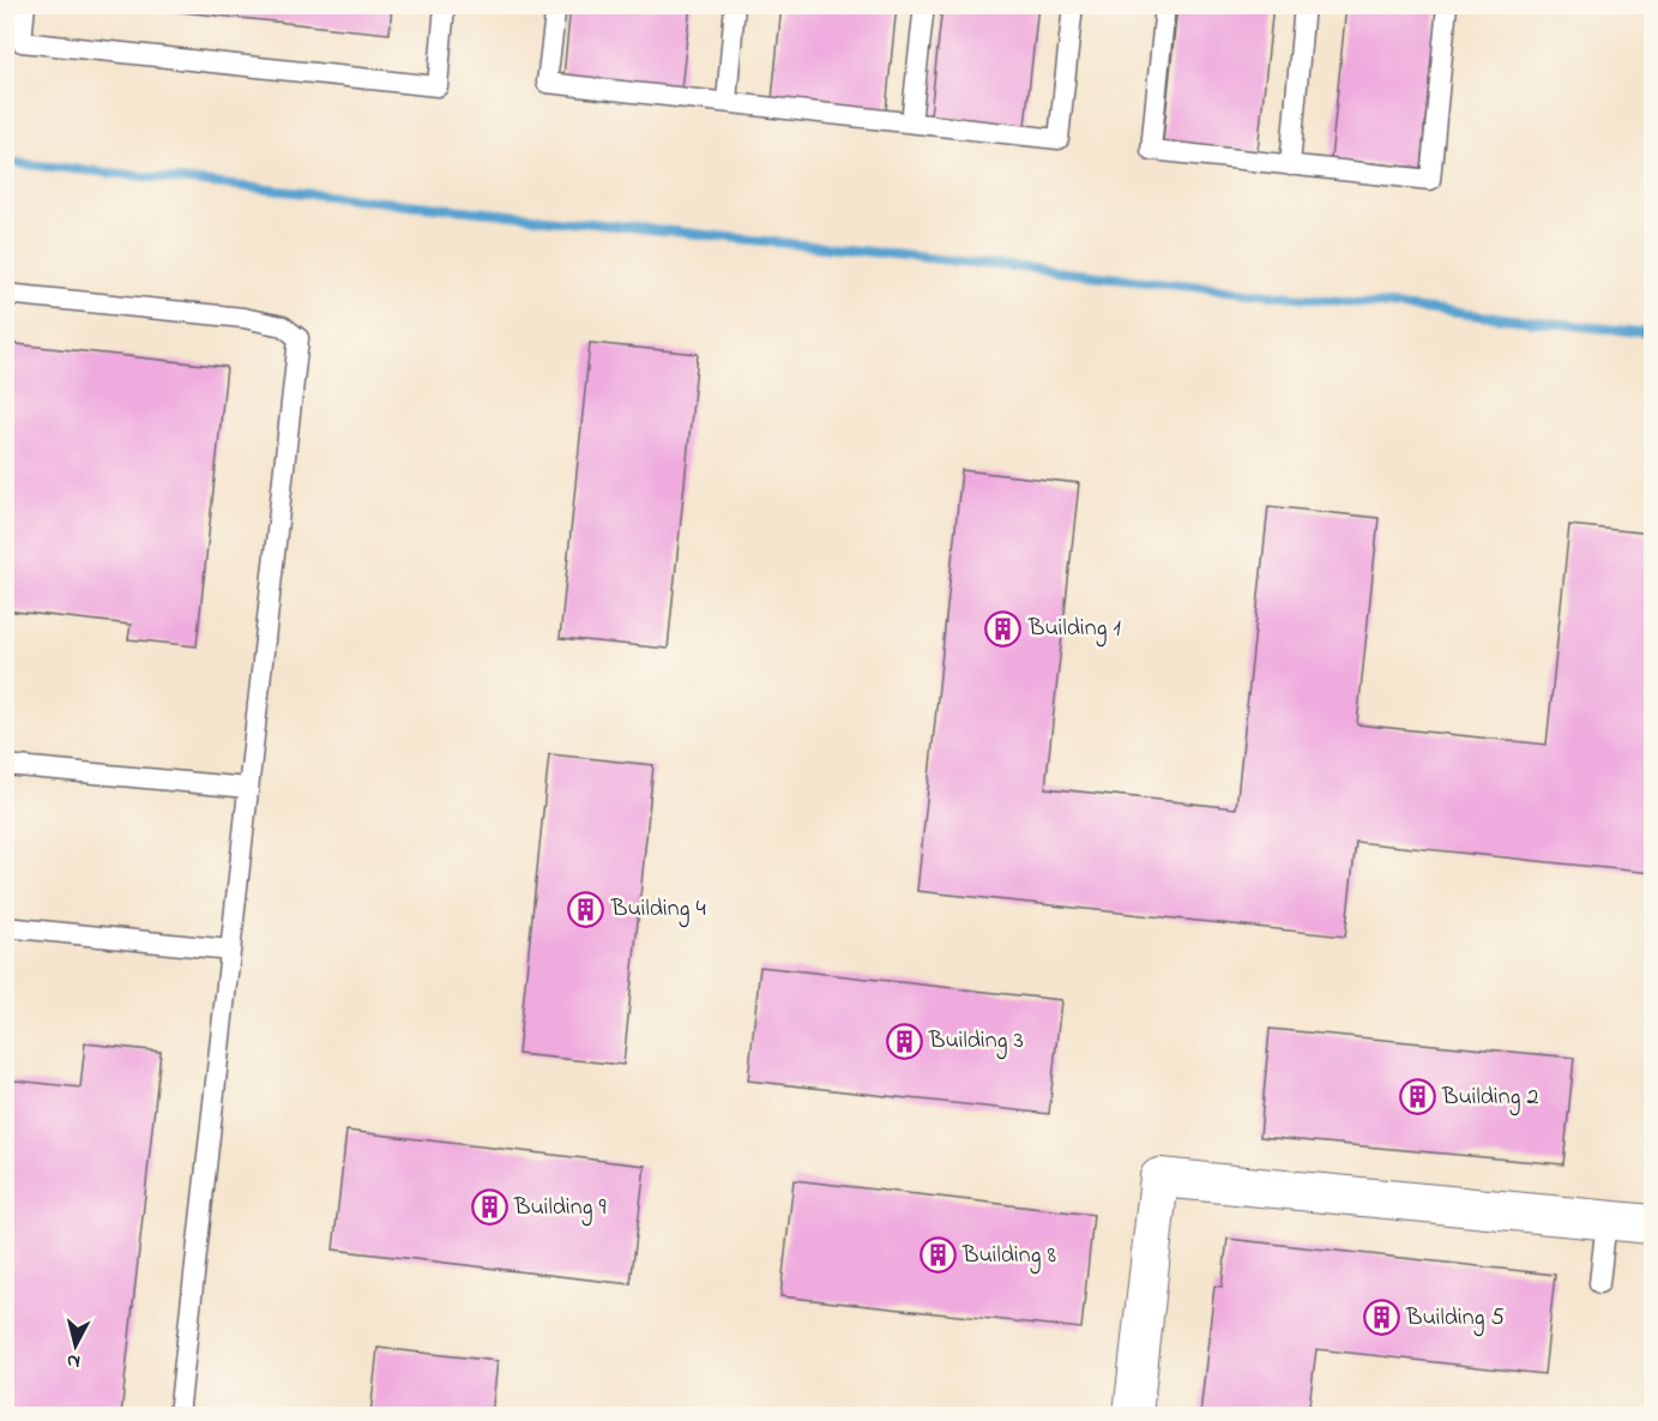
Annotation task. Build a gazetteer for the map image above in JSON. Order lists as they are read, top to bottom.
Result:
{
  "places": {
    "building": [
      "Building 1",
      "Building 4",
      "Building 3",
      "Building 2",
      "Building 9",
      "Building 8",
      "Building 5"
    ]
  },
  "north": "bottom"
}
